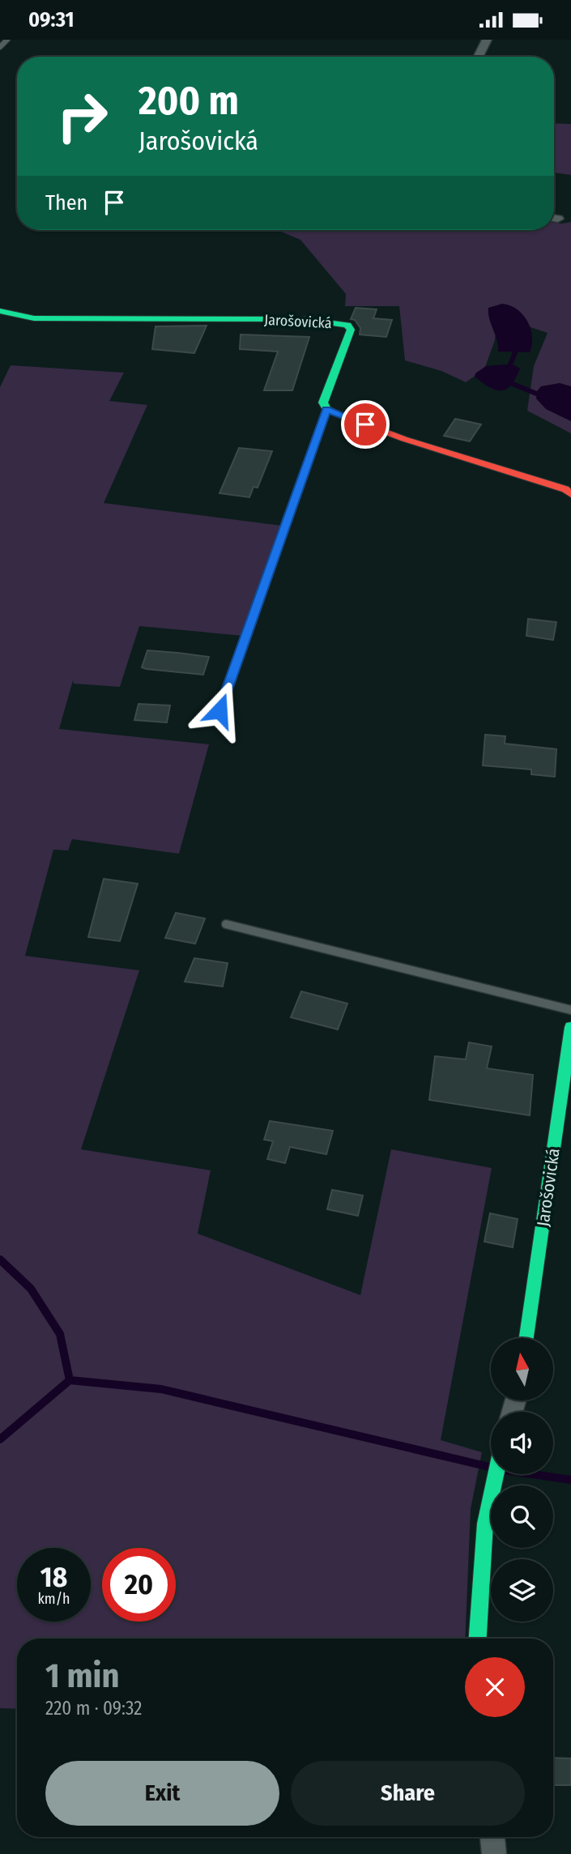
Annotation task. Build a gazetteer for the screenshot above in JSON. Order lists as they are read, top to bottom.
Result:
{
  "streets": {
    "street": ["Jarošovická"]
  },
  "north": "top",
  "page": {
    "status": "09:31",
    "turn": ["200 m", "Jarošovická"],
    "then": "Then",
    "speed": "18 km/h",
    "limit": "20",
    "heading": ["1 min", "220 m · 09:32"],
    "buttons": ["Exit", "Share"]
  }
}
